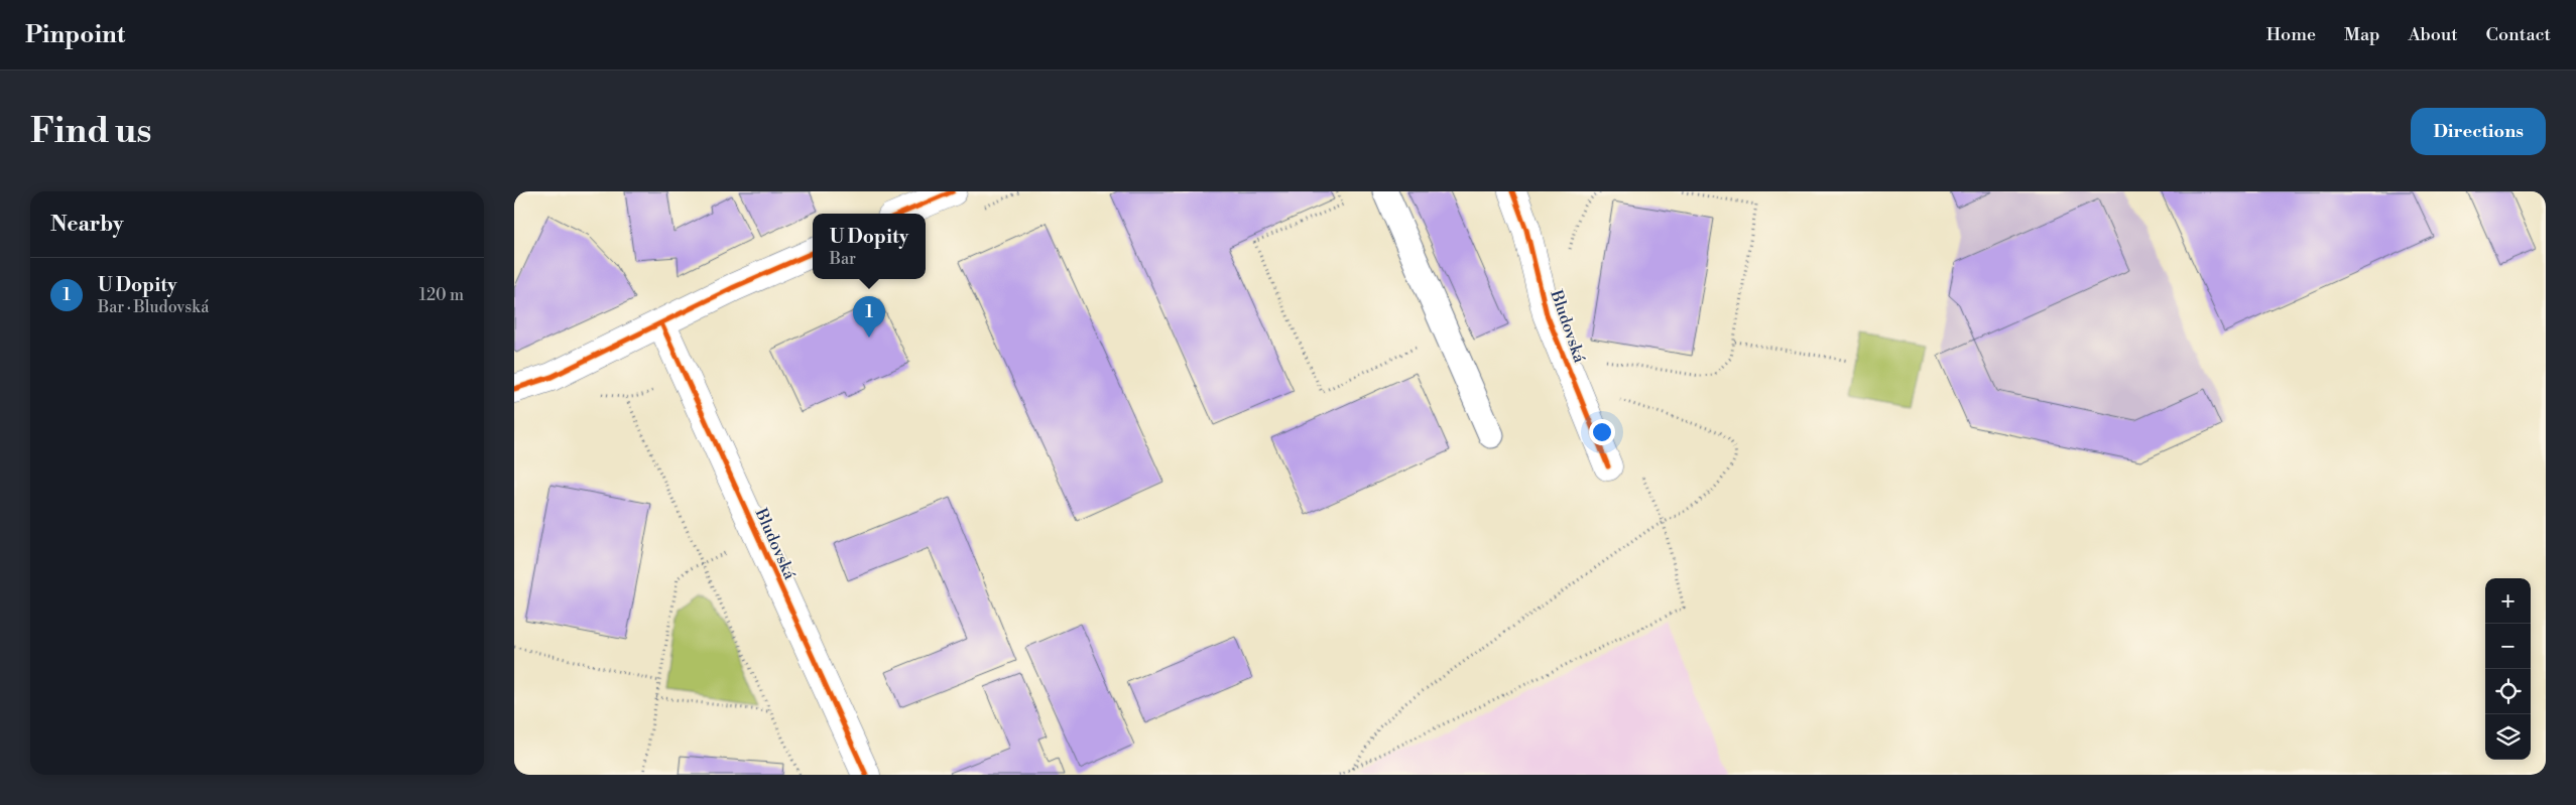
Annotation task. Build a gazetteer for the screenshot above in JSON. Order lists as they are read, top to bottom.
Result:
{
  "streets": {
    "street": ["Bludovská"]
  },
  "page": {
    "header": "Pinpoint",
    "nav": [
      "Home",
      "Map",
      "About",
      "Contact"
    ],
    "buttons": "Directions",
    "title": "Find us",
    "heading": "Nearby",
    "popup": ["U Dopity", "Bar"],
    "list": [
      {
        "mark": "1",
        "name": "U Dopity",
        "note": "Bar · Bludovská",
        "value": "120 m"
      }
    ],
    "pins": "1",
    "map_buttons": ["+", "−"]
  }
}
